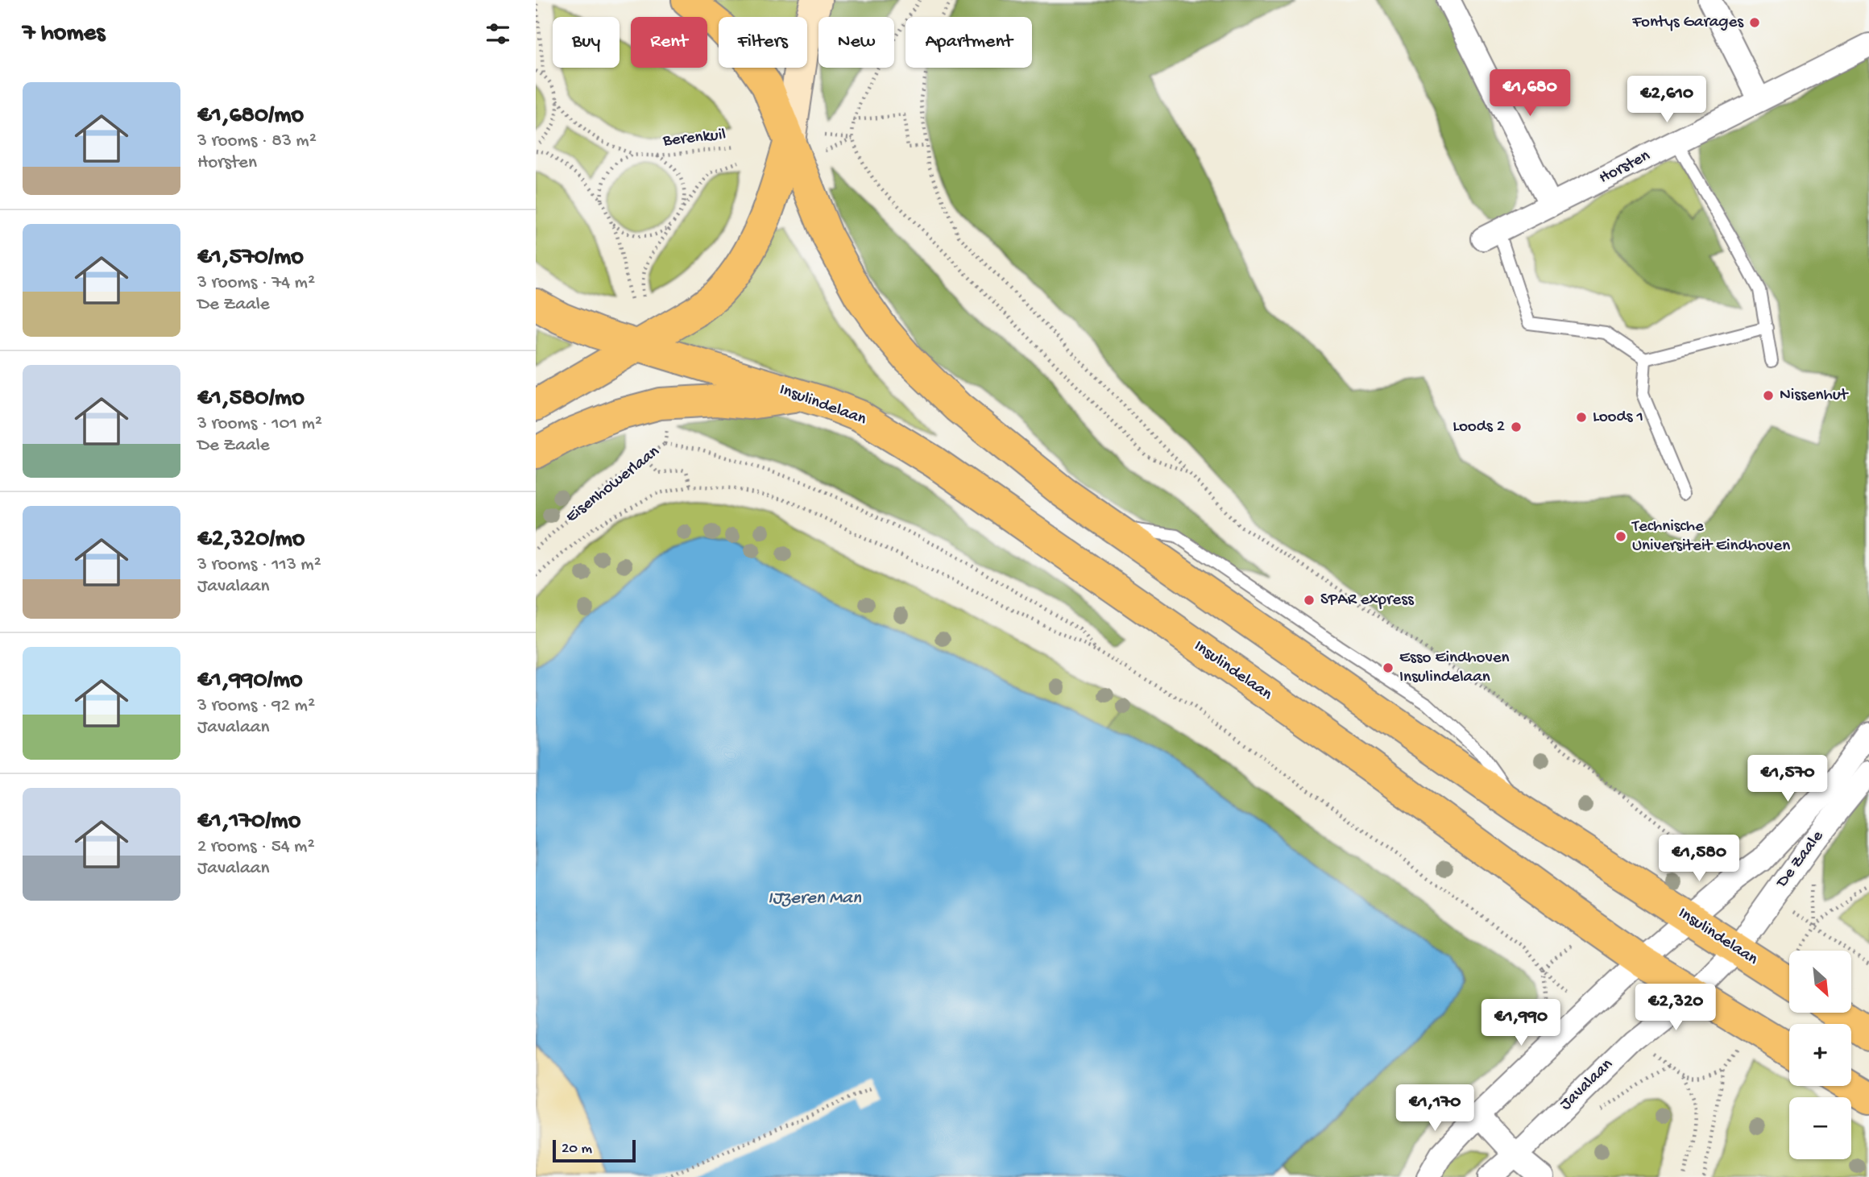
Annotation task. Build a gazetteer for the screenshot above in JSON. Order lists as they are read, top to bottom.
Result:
{
  "streets": {
    "main road": ["Insulindelaan"],
    "street": ["Horsten", "De Zaale", "Javalaan"],
    "path": ["Berenkuil", "Eisenhowerlaan"]
  },
  "crossings": [
    ["Insulindelaan", "De Zaale"],
    ["Insulindelaan", "Javalaan"],
    ["De Zaale", "Javalaan"]
  ],
  "water": ["IJzeren Man"],
  "places": [
    "Fontys Garages",
    "Nissenhut",
    "Loods 1",
    "Loods 2",
    "Technische Universiteit Eindhoven",
    "SPAR express",
    "Esso Eindhoven Insulindelaan"
  ],
  "scale_bar": "20 m",
  "north": "bottom right",
  "page": {
    "heading": "7 homes",
    "chip": [
      "Buy",
      "Rent",
      "Filters",
      "New",
      "Apartment"
    ],
    "list": [
      {
        "name": "€1,680/mo",
        "note": "3 rooms · 83 m² · Horsten"
      },
      {
        "name": "€1,570/mo",
        "note": "3 rooms · 74 m² · De Zaale"
      },
      {
        "name": "€1,580/mo",
        "note": "3 rooms · 101 m² · De Zaale"
      },
      {
        "name": "€2,320/mo",
        "note": "3 rooms · 113 m² · Javalaan"
      },
      {
        "name": "€1,990/mo",
        "note": "3 rooms · 92 m² · Javalaan"
      },
      {
        "name": "€1,170/mo",
        "note": "2 rooms · 54 m² · Javalaan"
      }
    ],
    "price": [
      "€1,680",
      "€2,610",
      "€1,570",
      "€1,580",
      "€2,320",
      "€1,990",
      "€1,170"
    ],
    "map_buttons": ["+", "−"],
    "scale": "20 m"
  }
}
